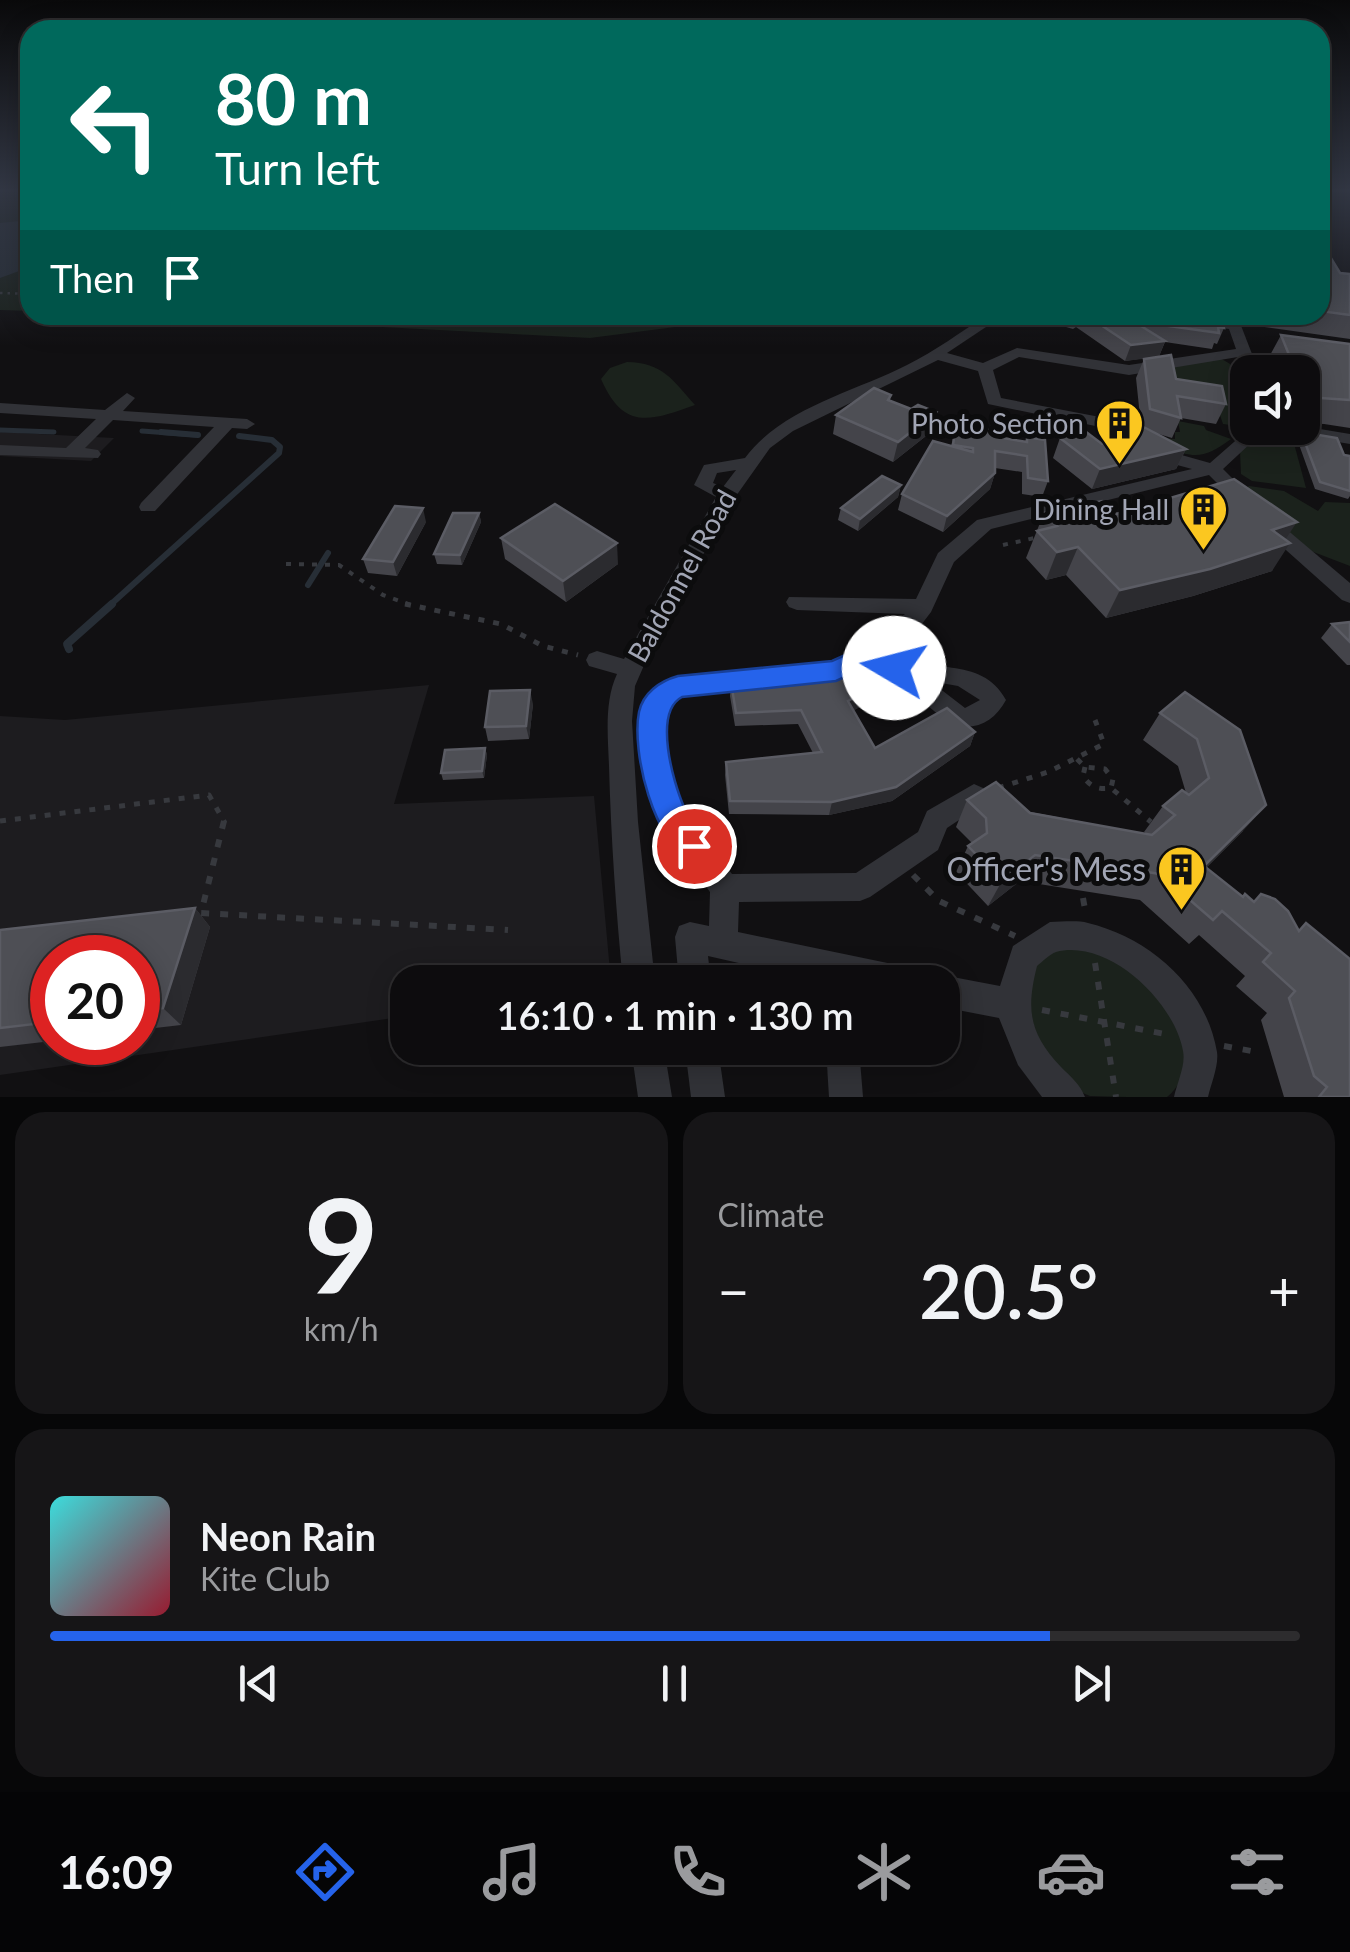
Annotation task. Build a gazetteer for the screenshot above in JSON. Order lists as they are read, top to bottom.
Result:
{
  "streets": {
    "street": ["Baldonnel Road"]
  },
  "places": {
    "building": ["Photo Section", "Dining Hall", "Officer's Mess"]
  },
  "page": {
    "turn": ["80 m", "Turn left"],
    "then": "Then",
    "limit": "20",
    "trip": "16:10 · 1 min · 130 m",
    "tile": [
      ["9", "km/h"],
      "Climate"
    ],
    "heat": ["−", "20.5°", "+"],
    "song": ["Neon Rain", "Kite Club"],
    "tabs": "16:09"
  }
}
